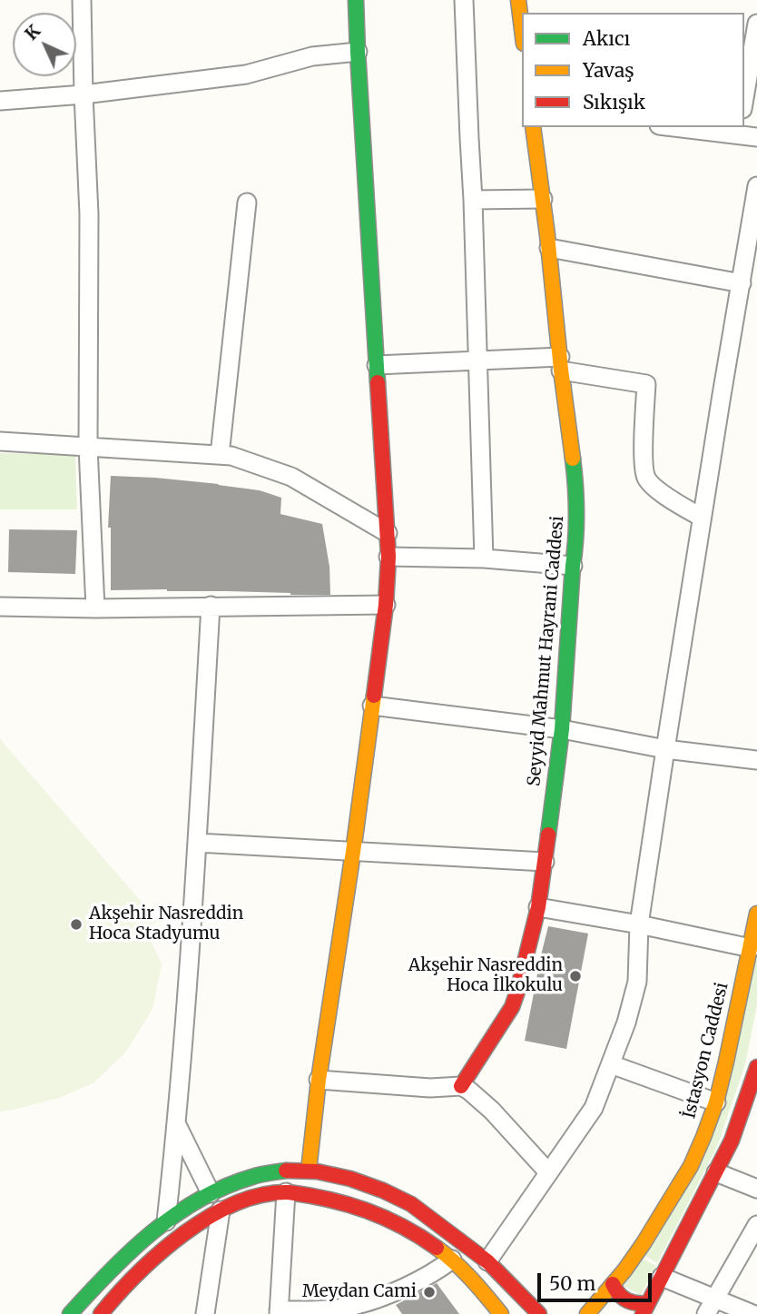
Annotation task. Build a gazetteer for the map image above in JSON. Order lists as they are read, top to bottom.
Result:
{
  "streets": {
    "street": ["Seyyid Mahmut Hayrani Caddesi", "İstasyon Caddesi"]
  },
  "places": ["Akşehir Nasreddin Hoca Stadyumu", "Akşehir Nasreddin Hoca İlkokulu", "Meydan Cami"],
  "legend": ["Akıcı", "Yavaş", "Sıkışık"],
  "scale_bar": "50 m",
  "north": "top left"
}
